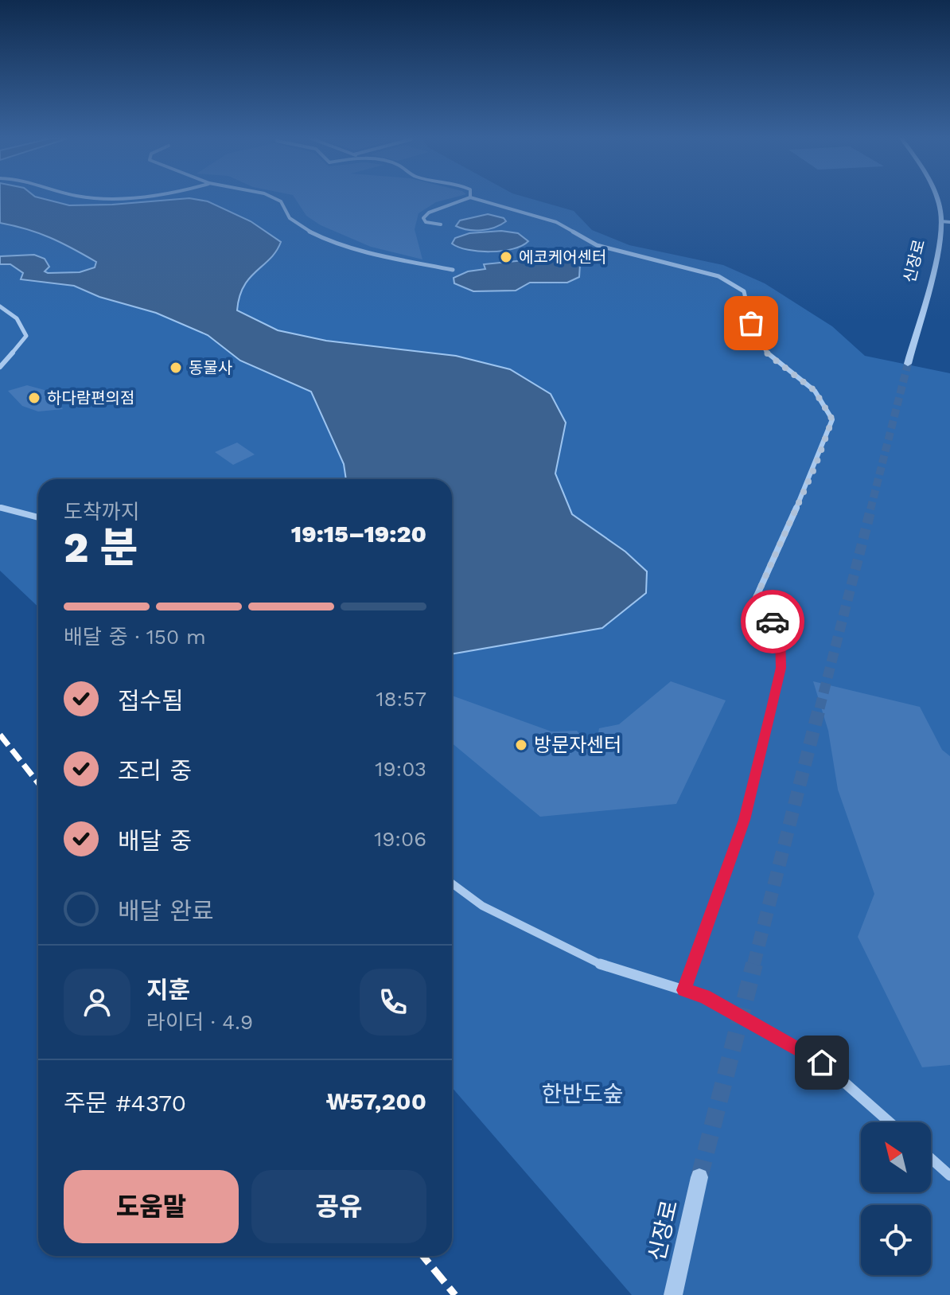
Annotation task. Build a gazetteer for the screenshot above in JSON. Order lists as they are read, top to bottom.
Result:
{
  "streets": {
    "street": ["신장로"]
  },
  "parks": ["한반도숲"],
  "places": [
    "에코케어센터",
    "동물사",
    "하다람편의점",
    "방문자센터"
  ],
  "north": "top left",
  "page": {
    "heading": ["2 분", "도착까지", "19:15–19:20"],
    "panel": [
      "지훈",
      "라이더 · 4.9",
      "주문 #4370",
      "₩57,200"
    ],
    "bar": "배달 중 · 150 m",
    "list": [
      ["접수됨", "18:57"],
      ["조리 중", "19:03"],
      ["배달 중", "19:06"],
      "배달 완료"
    ],
    "buttons": ["도움말", "공유"]
  }
}
